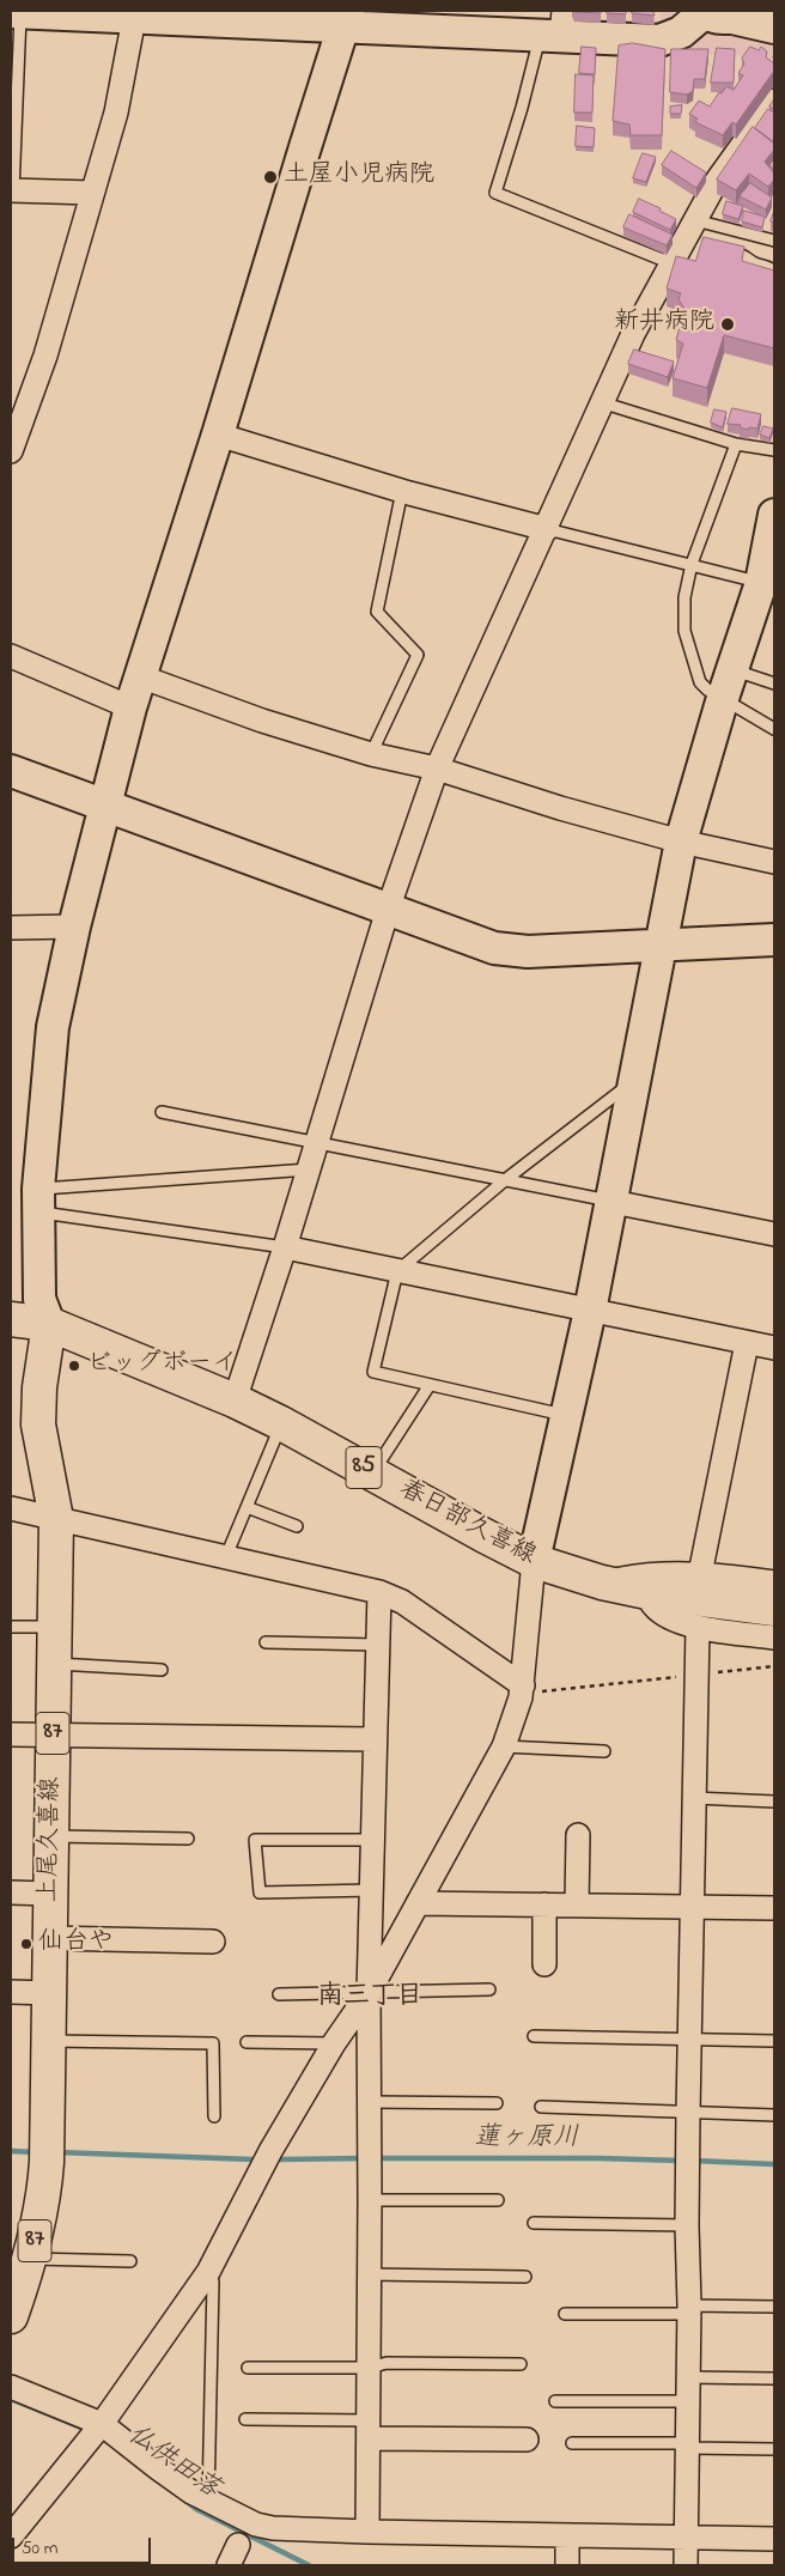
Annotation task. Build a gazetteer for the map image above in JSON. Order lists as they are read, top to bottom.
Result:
{
  "streets": {
    "main road": [
      "85",
      "春日部久喜線",
      "87",
      "上尾久喜線"
    ]
  },
  "crossings": [
    ["春日部久喜線", "上尾久喜線"]
  ],
  "districts": ["南三丁目"],
  "water": ["蓮ヶ原川", "仏供田落"],
  "places": [
    "土屋小児病院",
    "新井病院",
    "ビッグボーイ",
    "仙台や"
  ],
  "scale_bar": "50 m"
}
